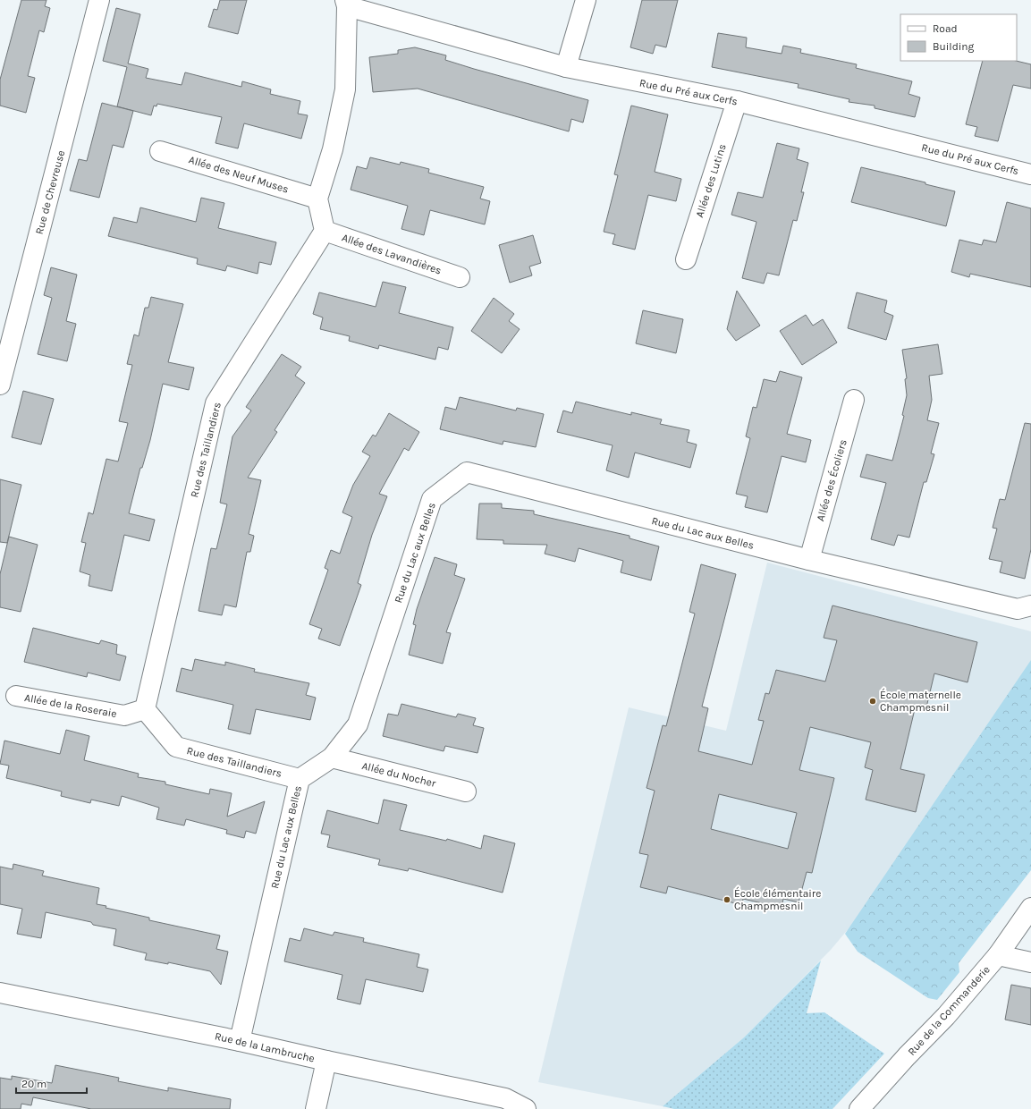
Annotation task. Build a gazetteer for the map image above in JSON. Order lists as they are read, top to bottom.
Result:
{
  "streets": {
    "street": [
      "Rue du Pré aux Cerfs",
      "Allée des Neuf Muses",
      "Allée des Lutins",
      "Rue de Chevreuse",
      "Allée des Lavandières",
      "Rue des Taillandiers",
      "Allée des Écoliers",
      "Rue du Lac aux Belles",
      "Allée de la Roseraie",
      "Allée du Nocher",
      "Rue de la Commanderie",
      "Rue de la Lambruche"
    ]
  },
  "crossings": [
    ["Rue du Pré aux Cerfs", "Allée des Lutins"],
    ["Allée des Lavandières", "Rue des Taillandiers"],
    ["Rue des Taillandiers", "Rue du Lac aux Belles"],
    ["Rue des Taillandiers", "Allée de la Roseraie"],
    ["Allée des Écoliers", "Rue du Lac aux Belles"],
    ["Rue du Lac aux Belles", "Allée du Nocher"],
    ["Rue du Lac aux Belles", "Rue de la Lambruche"]
  ],
  "places": ["École maternelle Champmesnil", "École élémentaire Champmesnil"],
  "legend": ["Road", "Building"],
  "scale_bar": "20 m"
}
